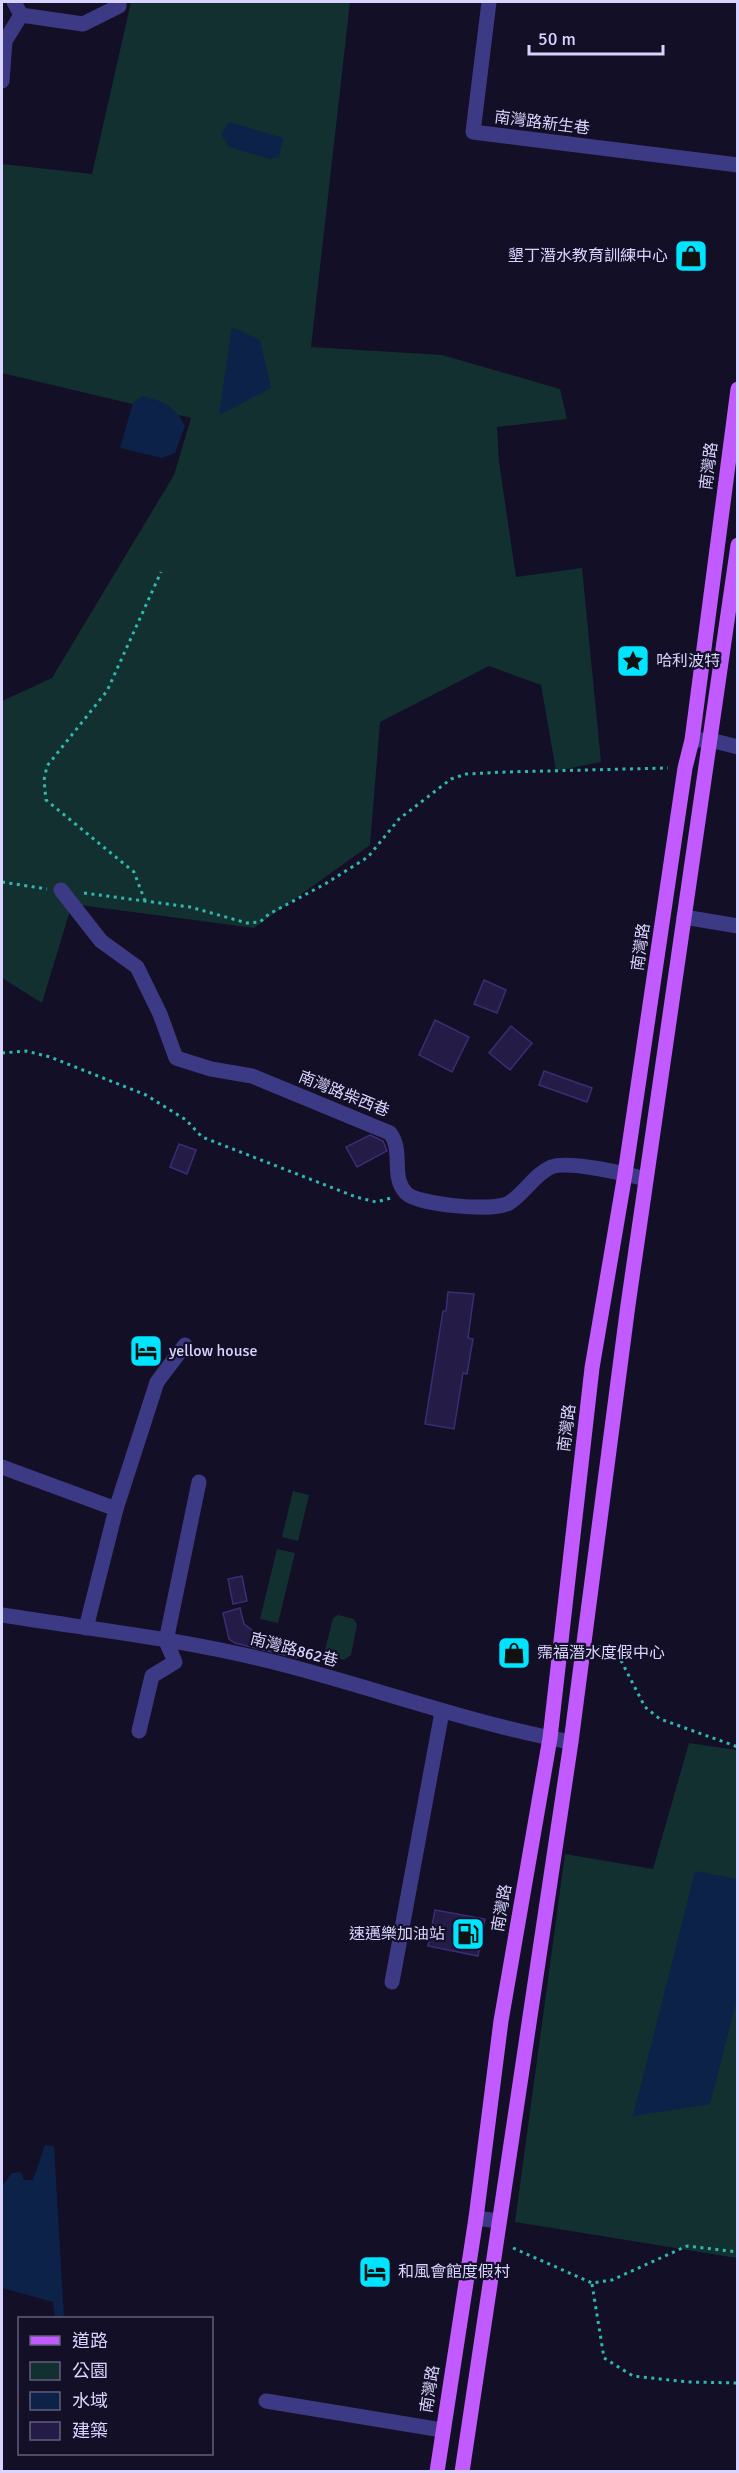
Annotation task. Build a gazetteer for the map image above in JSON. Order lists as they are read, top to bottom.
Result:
{
  "streets": {
    "main road": ["南灣路"],
    "street": ["南灣路新生巷", "南灣路柴西巷", "南灣路862巷"]
  },
  "crossings": [
    ["南灣路", "南灣路862巷"]
  ],
  "places": {
    "shop": ["墾丁潛水教育訓練中心", "霈福潛水度假中心"],
    "place": ["哈利波特"],
    "hotel": ["yellow house", "和風會館度假村"],
    "fuel station": ["速邁樂加油站"]
  },
  "legend": [
    "道路",
    "公園",
    "水域",
    "建築"
  ],
  "scale_bar": "50 m"
}
